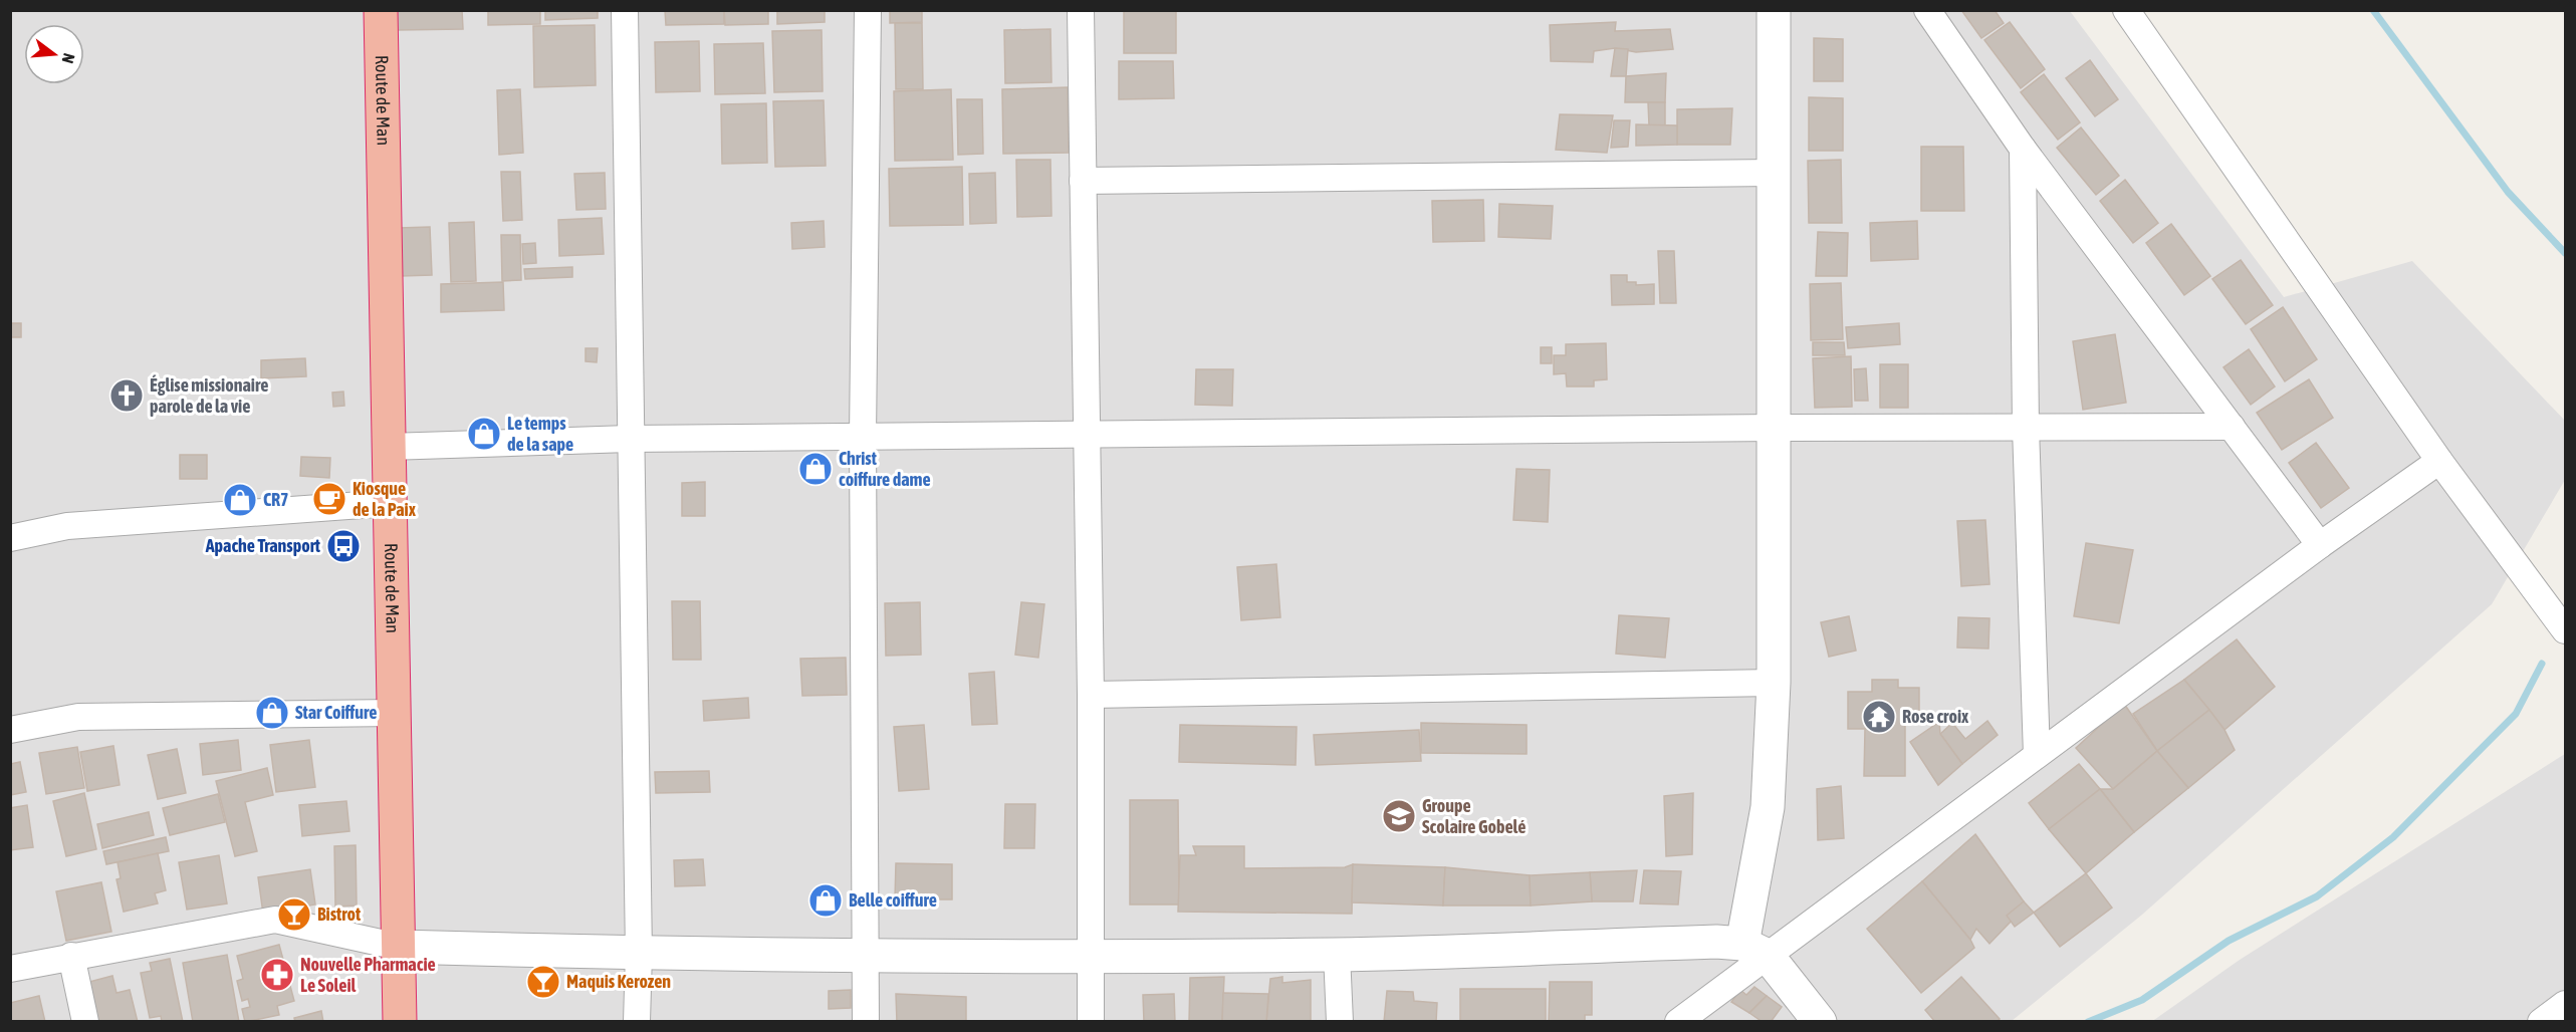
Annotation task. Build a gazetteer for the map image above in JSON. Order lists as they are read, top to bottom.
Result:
{
  "streets": {
    "highway": ["Route de Man"]
  },
  "places": {
    "church": ["Église missionaire parole de la vie"],
    "shop": [
      "Le temps de la sape",
      "Christ coiffure dame",
      "CR7",
      "Star Coiffure",
      "Belle coiffure"
    ],
    "cafe": ["Kiosque de la Paix"],
    "bus stop": ["Apache Transport"],
    "temple": ["Rose croix"],
    "school or university": ["Groupe Scolaire Gobelé"],
    "bar": ["Bistrot", "Maquis Kerozen"],
    "pharmacy": ["Nouvelle Pharmacie Le Soleil"]
  },
  "north": "right"
}
